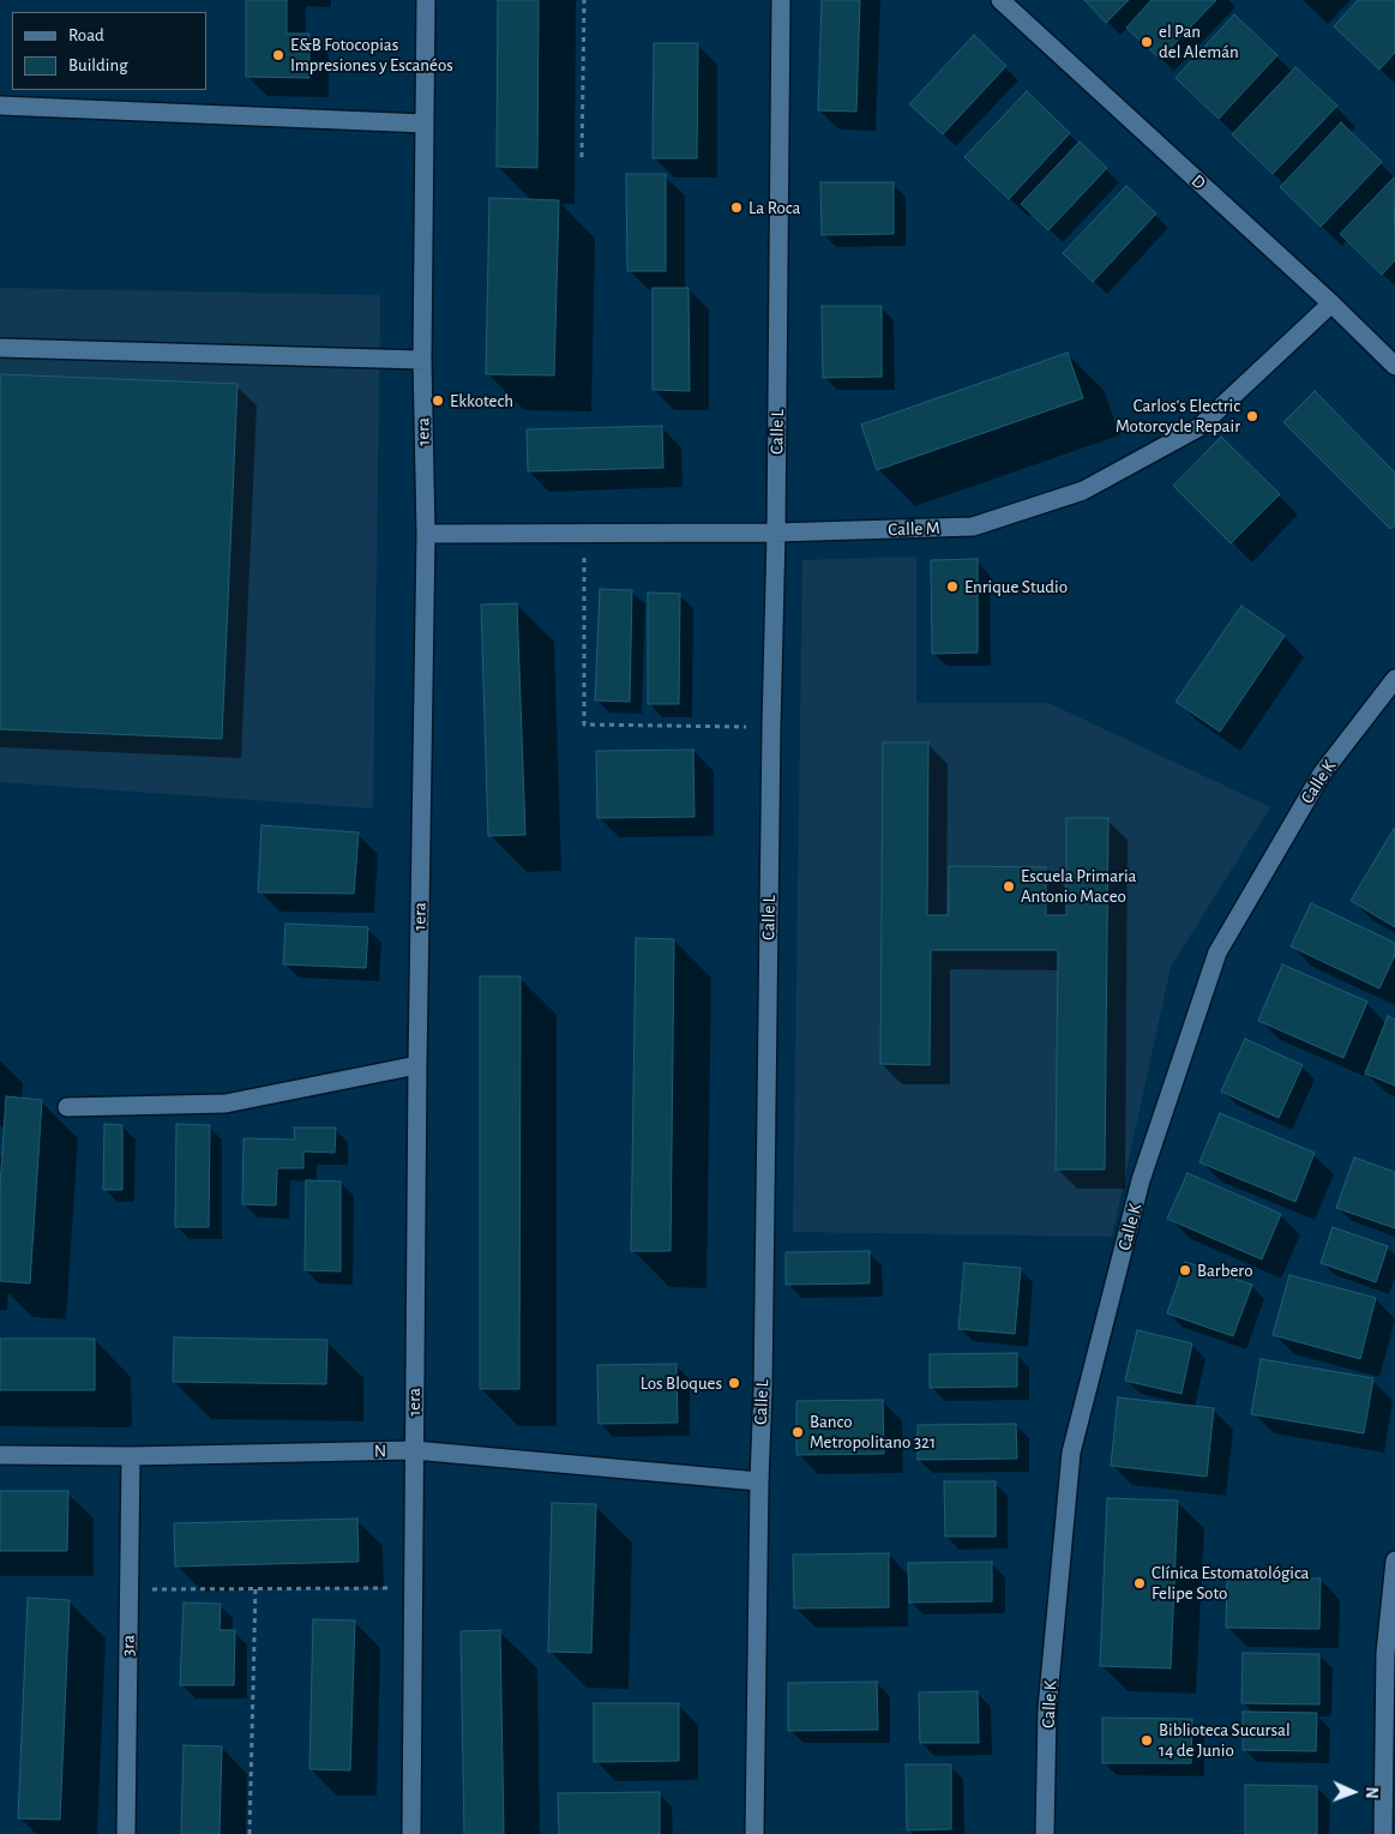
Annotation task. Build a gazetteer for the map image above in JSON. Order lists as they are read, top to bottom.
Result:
{
  "streets": {
    "street": [
      "D",
      "1era",
      "Calle L",
      "Calle M",
      "Calle K",
      "N",
      "3ra"
    ]
  },
  "crossings": [
    ["D", "Calle M"],
    ["1era", "Calle M"],
    ["1era", "N"],
    ["Calle L", "Calle M"],
    ["Calle L", "N"],
    ["N", "3ra"]
  ],
  "places": [
    "el Pan del Alemán",
    "E&B Fotocopias Impresiones y Escanéos",
    "La Roca",
    "Ekkotech",
    "Carlos's Electric Motorcycle Repair",
    "Enrique Studio",
    "Escuela Primaria Antonio Maceo",
    "Barbero",
    "Los Bloques",
    "Banco Metropolitano 321",
    "Clínica Estomatológica Felipe Soto",
    "Biblioteca Sucursal 14 de Junio"
  ],
  "legend": ["Road", "Building"],
  "north": "right"
}
